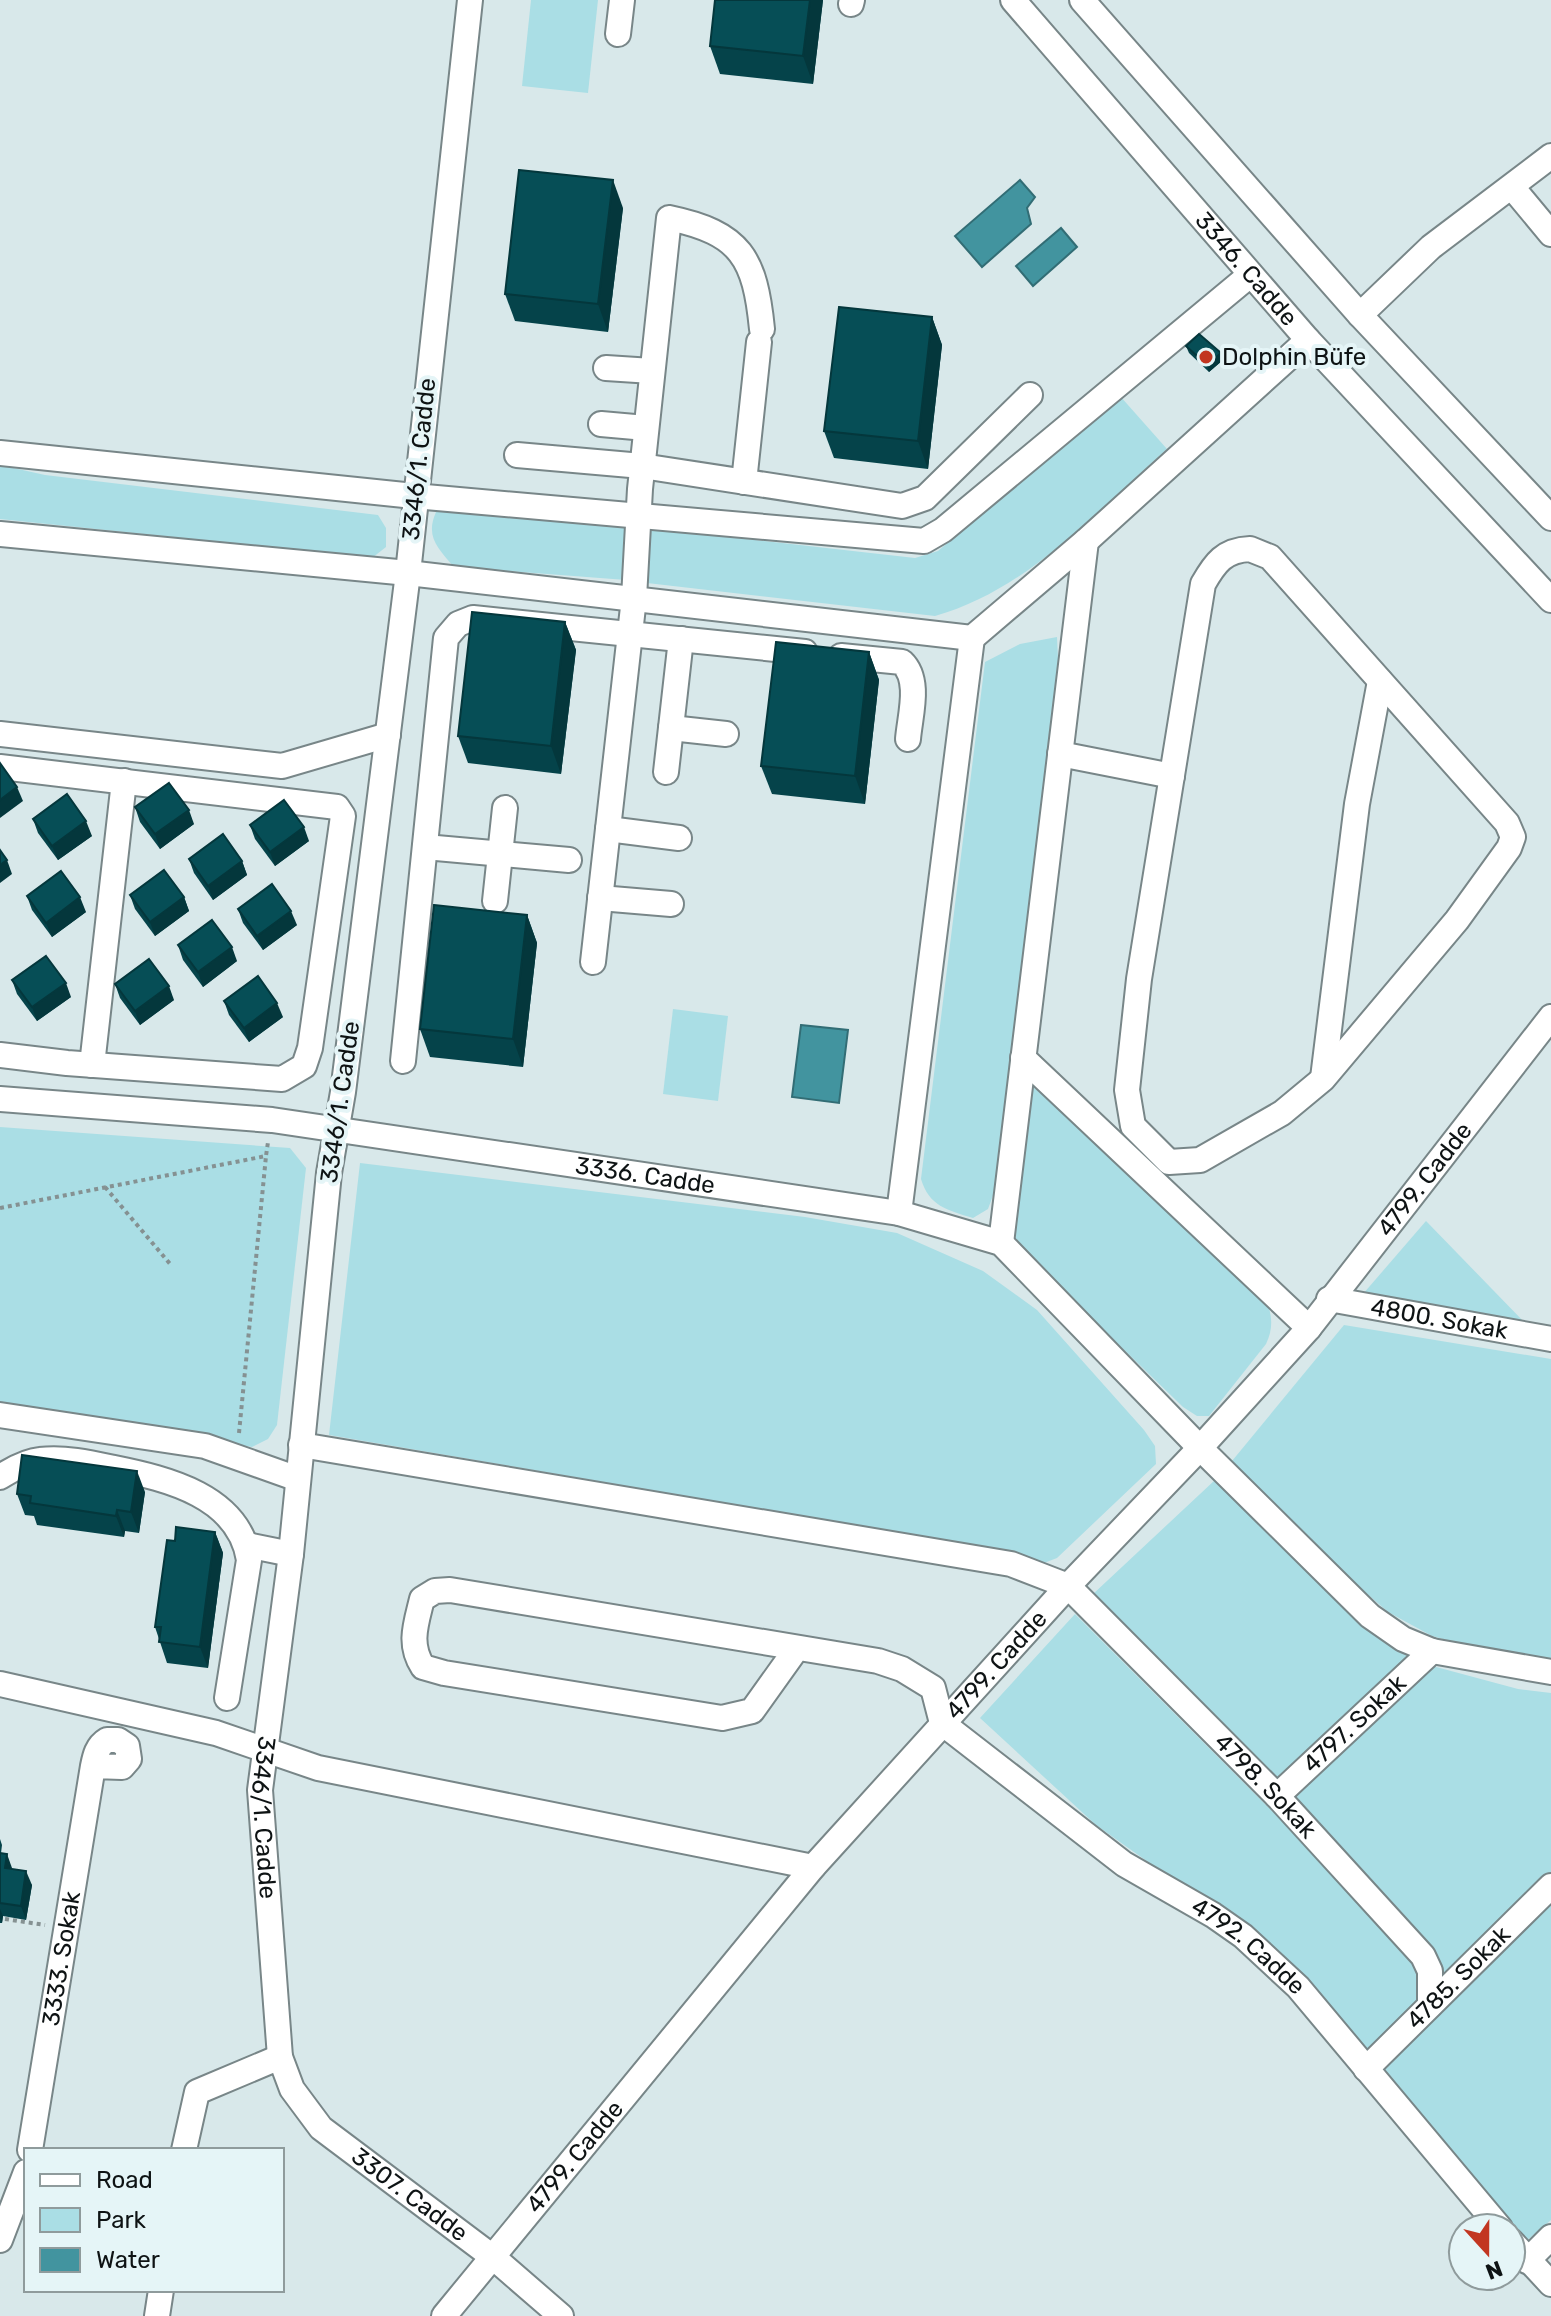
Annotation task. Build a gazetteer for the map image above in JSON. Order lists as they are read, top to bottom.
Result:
{
  "streets": {
    "street": [
      "3346. Cadde",
      "3346/1. Cadde",
      "3336. Cadde",
      "4799. Cadde",
      "4800. Sokak",
      "4797. Sokak",
      "4798. Sokak",
      "4792. Cadde",
      "3333. Sokak",
      "4785. Sokak",
      "3307. Cadde"
    ]
  },
  "crossings": [
    ["3346/1. Cadde", "3336. Cadde"],
    ["3346/1. Cadde", "3307. Cadde"],
    ["3336. Cadde", "4799. Cadde"],
    ["3336. Cadde", "4797. Sokak"],
    ["4799. Cadde", "4800. Sokak"],
    ["4799. Cadde", "4798. Sokak"],
    ["4799. Cadde", "4792. Cadde"],
    ["4799. Cadde", "3307. Cadde"],
    ["4797. Sokak", "4798. Sokak"],
    ["4798. Sokak", "4785. Sokak"],
    ["4792. Cadde", "4785. Sokak"]
  ],
  "places": ["Dolphin Büfe"],
  "legend": ["Road", "Park", "Water"],
  "north": "bottom"
}
